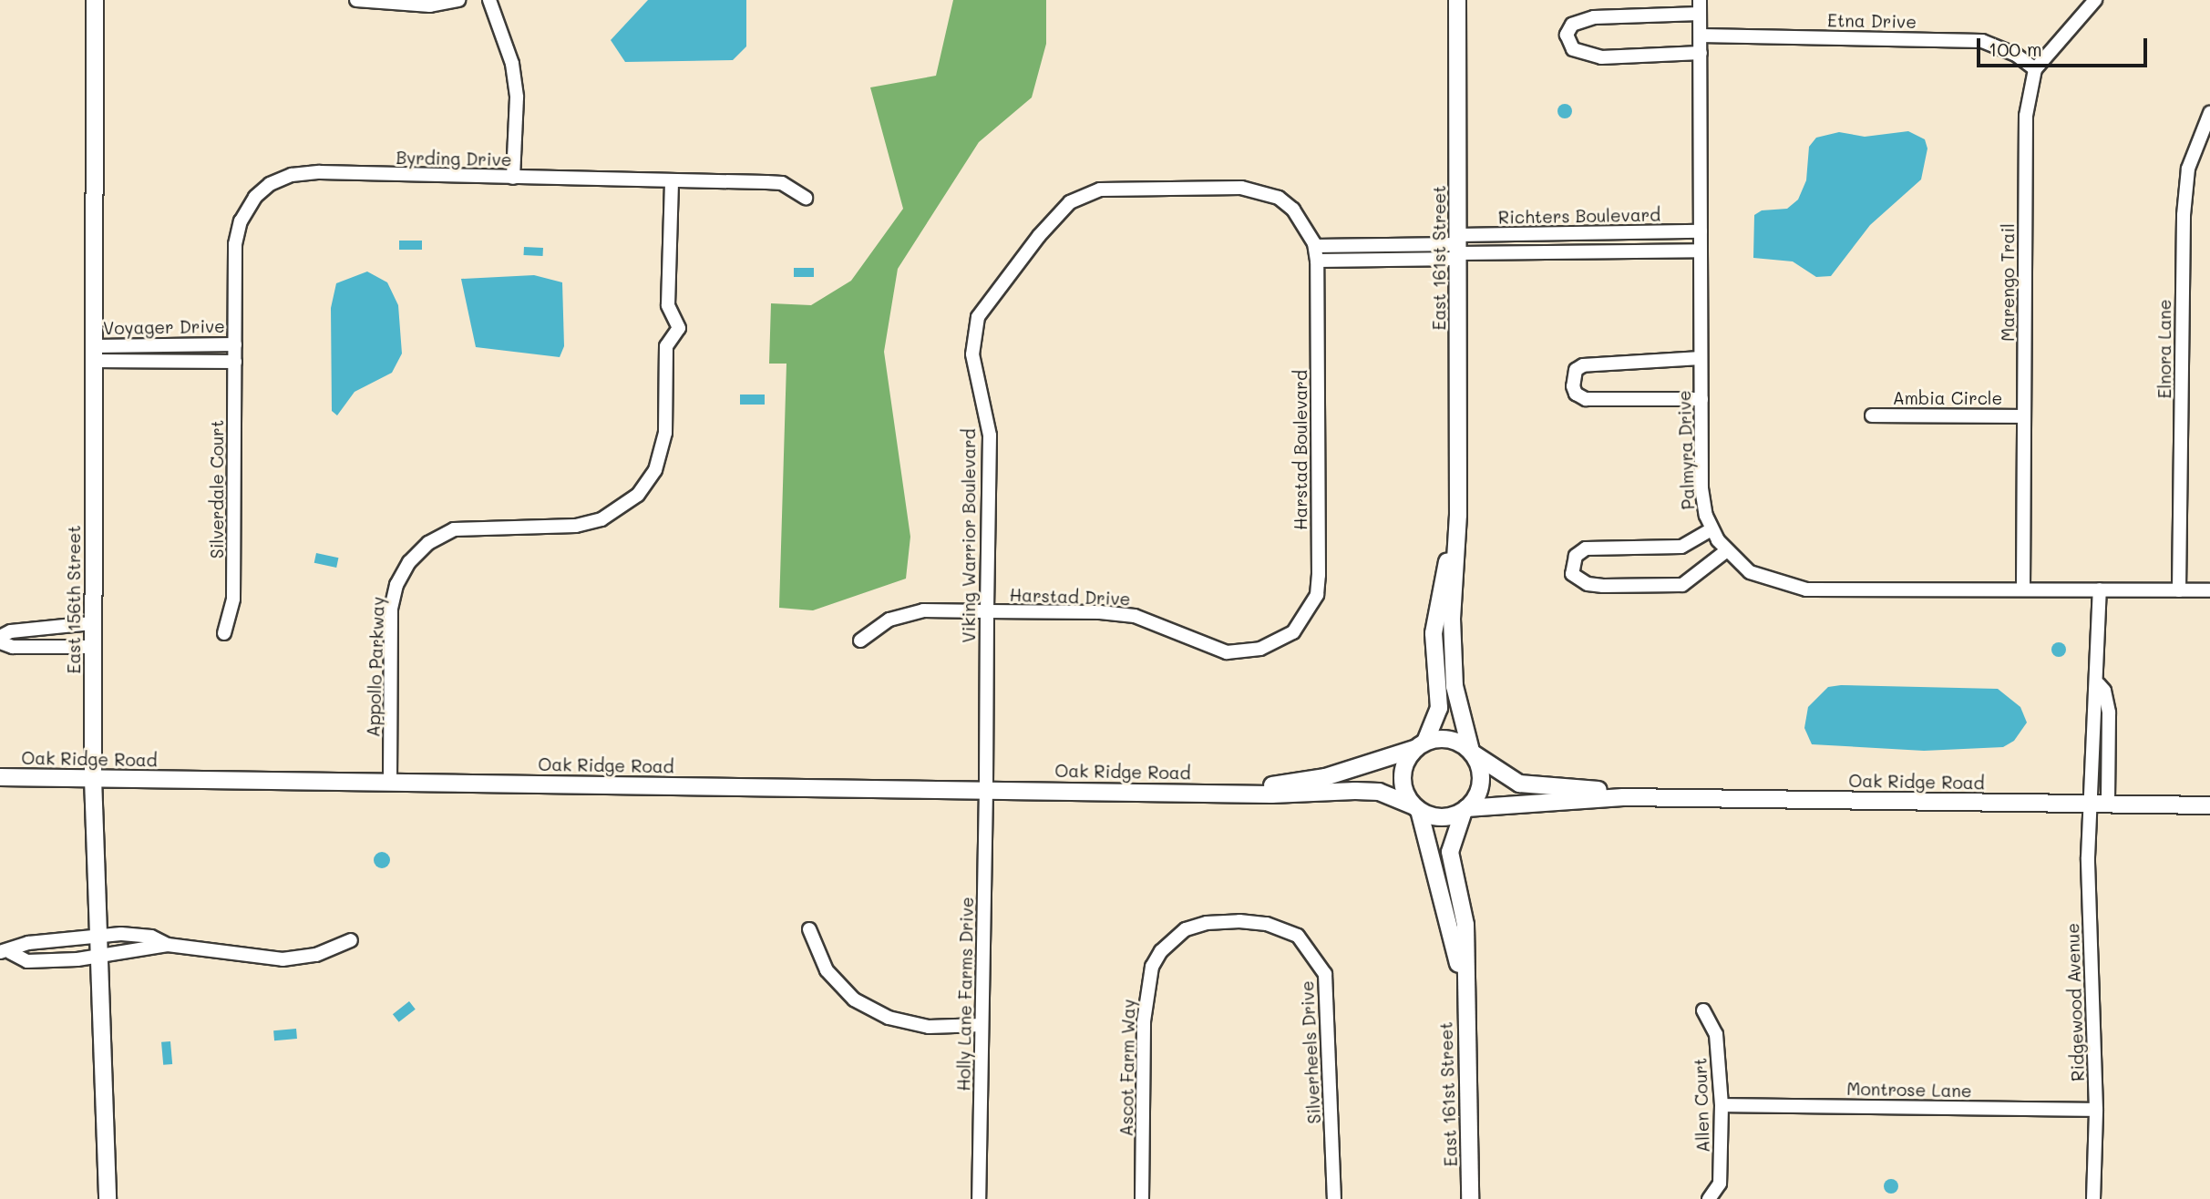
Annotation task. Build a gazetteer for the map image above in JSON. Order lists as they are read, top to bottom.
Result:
{
  "streets": {
    "street": [
      "Etna Drive",
      "Byrding Drive",
      "Richters Boulevard",
      "East 161st Street",
      "Marengo Trail",
      "Voyager Drive",
      "Elnora Lane",
      "Ambia Circle",
      "Harstad Boulevard",
      "Palmyra Drive",
      "Silverdale Court",
      "Viking Warrior Boulevard",
      "Harstad Drive",
      "East 156th Street",
      "Appollo Parkway",
      "Oak Ridge Road",
      "Holly Lane Farms Drive",
      "Ridgewood Avenue",
      "Silverheels Drive",
      "Ascot Farm Way",
      "Montrose Lane",
      "Allen Court"
    ]
  },
  "crossings": [
    ["Etna Drive", "Marengo Trail"],
    ["Etna Drive", "Palmyra Drive"],
    ["Byrding Drive", "Voyager Drive"],
    ["Byrding Drive", "Silverdale Court"],
    ["Byrding Drive", "Appollo Parkway"],
    ["Richters Boulevard", "East 161st Street"],
    ["Richters Boulevard", "Palmyra Drive"],
    ["East 161st Street", "Oak Ridge Road"],
    ["Marengo Trail", "Ambia Circle"],
    ["Marengo Trail", "Palmyra Drive"],
    ["Voyager Drive", "Silverdale Court"],
    ["Voyager Drive", "East 156th Street"],
    ["Elnora Lane", "Palmyra Drive"],
    ["Harstad Boulevard", "Viking Warrior Boulevard"],
    ["Harstad Boulevard", "Harstad Drive"],
    ["Viking Warrior Boulevard", "Harstad Drive"],
    ["Viking Warrior Boulevard", "Oak Ridge Road"],
    ["Viking Warrior Boulevard", "Holly Lane Farms Drive"],
    ["East 156th Street", "Oak Ridge Road"],
    ["Appollo Parkway", "Oak Ridge Road"],
    ["Oak Ridge Road", "Holly Lane Farms Drive"],
    ["Oak Ridge Road", "Ridgewood Avenue"],
    ["Ridgewood Avenue", "Montrose Lane"],
    ["Silverheels Drive", "Ascot Farm Way"],
    ["Montrose Lane", "Allen Court"]
  ],
  "scale_bar": "100 m"
}
